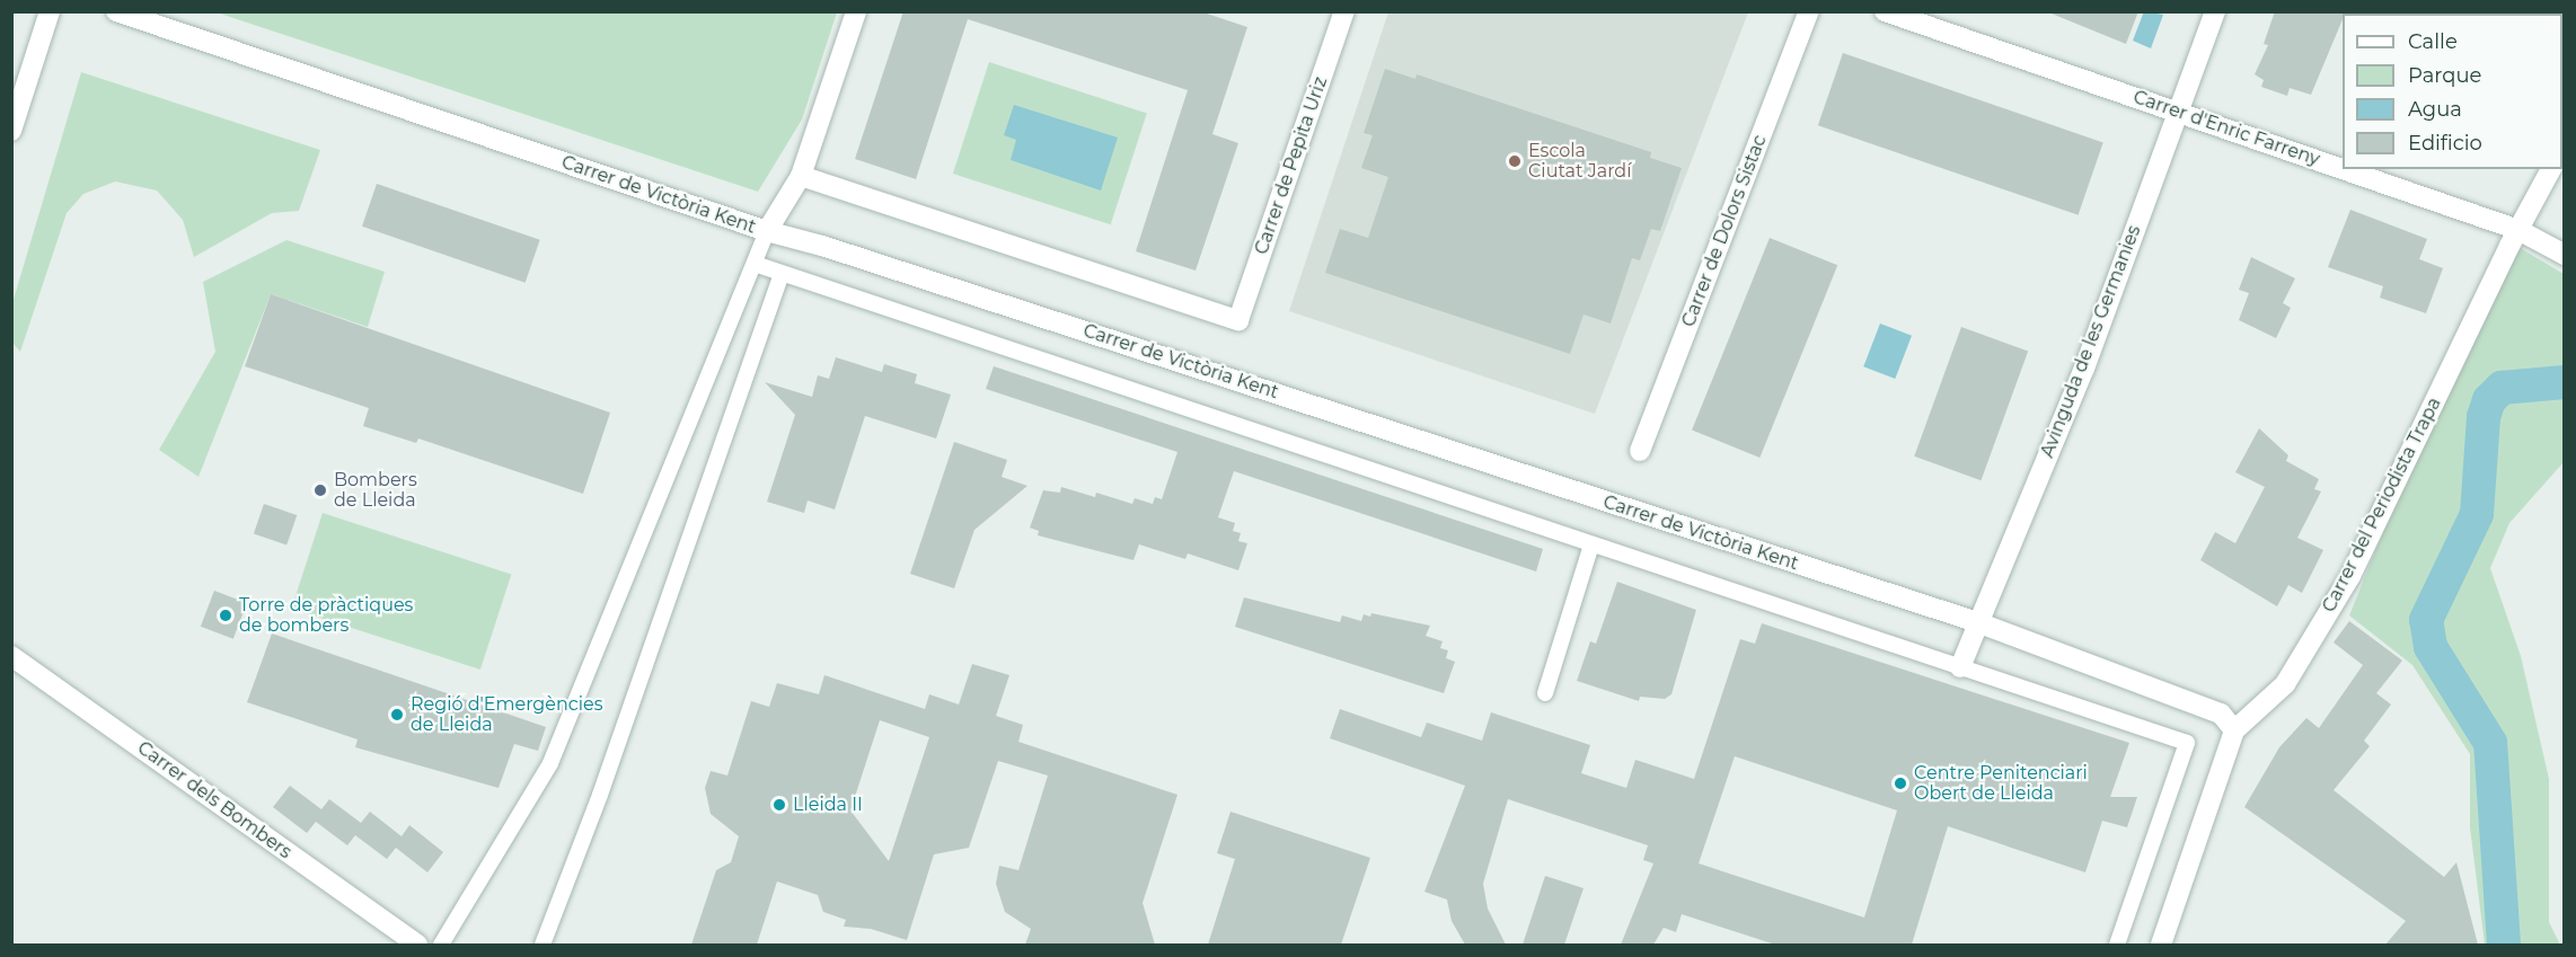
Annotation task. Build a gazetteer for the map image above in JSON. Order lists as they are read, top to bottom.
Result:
{
  "streets": {
    "street": [
      "Carrer d'Enric Farreny",
      "Carrer de Pepita Uriz",
      "Carrer de Victòria Kent",
      "Carrer de Dolors Sistac",
      "Avinguda de les Germanies",
      "Carrer del Periodista Trapa",
      "Carrer dels Bombers"
    ]
  },
  "crossings": [
    ["Carrer d'Enric Farreny", "Avinguda de les Germanies"],
    ["Carrer d'Enric Farreny", "Carrer del Periodista Trapa"],
    ["Carrer de Victòria Kent", "Avinguda de les Germanies"],
    ["Carrer de Victòria Kent", "Carrer del Periodista Trapa"]
  ],
  "places": [
    "Escola Ciutat Jardí",
    "Bombers de Lleida",
    "Torre de pràctiques de bombers",
    "Regió d'Emergències de Lleida",
    "Centre Penitenciari Obert de Lleida",
    "Lleida II"
  ],
  "legend": [
    "Calle",
    "Parque",
    "Agua",
    "Edificio"
  ]
}
